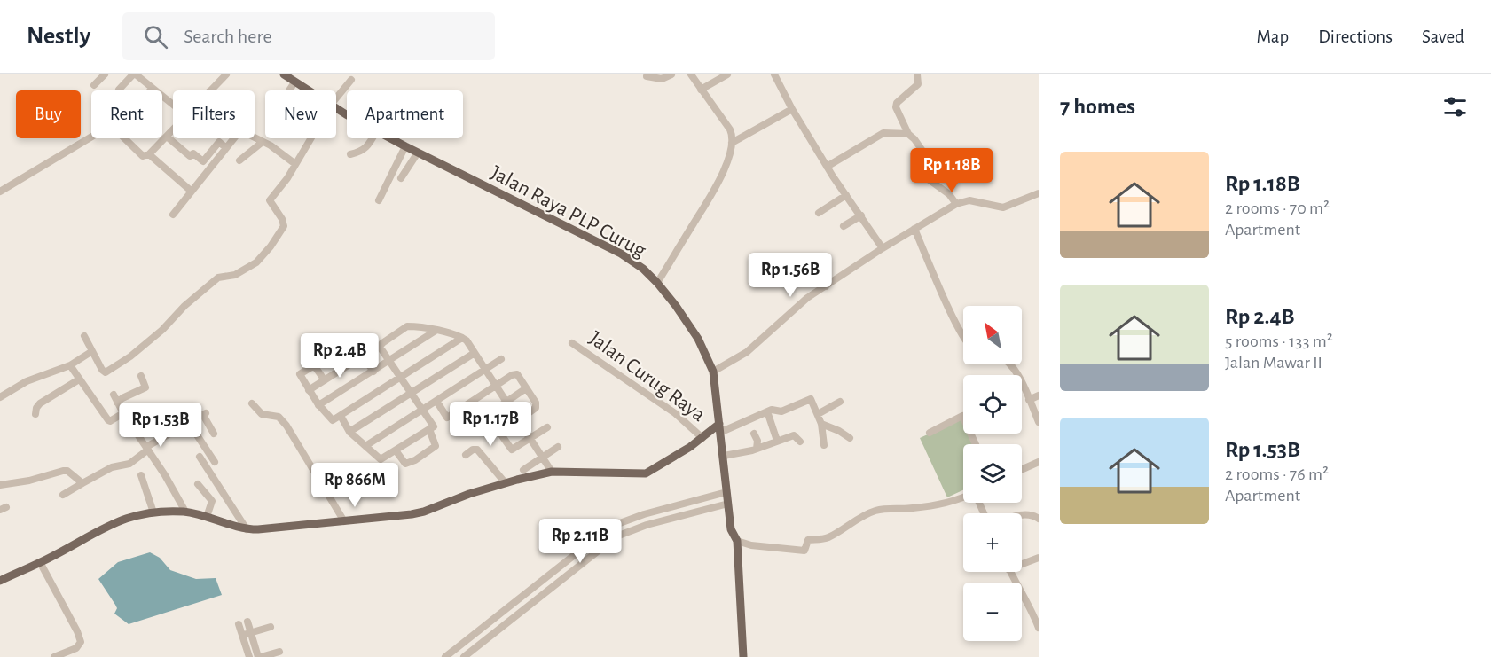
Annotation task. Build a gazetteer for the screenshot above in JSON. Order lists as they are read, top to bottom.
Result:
{
  "streets": {
    "main road": ["Jalan Raya PLP Curug"],
    "street": ["Jalan Curug Raya"]
  },
  "north": "top left",
  "page": {
    "header": "Nestly",
    "search": "Search here",
    "nav": ["Map", "Directions", "Saved"],
    "heading": "7 homes",
    "chip": [
      "Buy",
      "Rent",
      "Filters",
      "New",
      "Apartment"
    ],
    "list": [
      {
        "name": "Rp 1.18B",
        "note": "2 rooms · 70 m² · Apartment"
      },
      {
        "name": "Rp 2.4B",
        "note": "5 rooms · 133 m² · Jalan Mawar II"
      },
      {
        "name": "Rp 1.53B",
        "note": "2 rooms · 76 m² · Apartment"
      }
    ],
    "price": [
      "Rp 1.18B",
      "Rp 1.56B",
      "Rp 2.4B",
      "Rp 1.17B",
      "Rp 1.53B",
      "Rp 866M",
      "Rp 2.11B"
    ],
    "map_buttons": ["+", "−"]
  }
}
